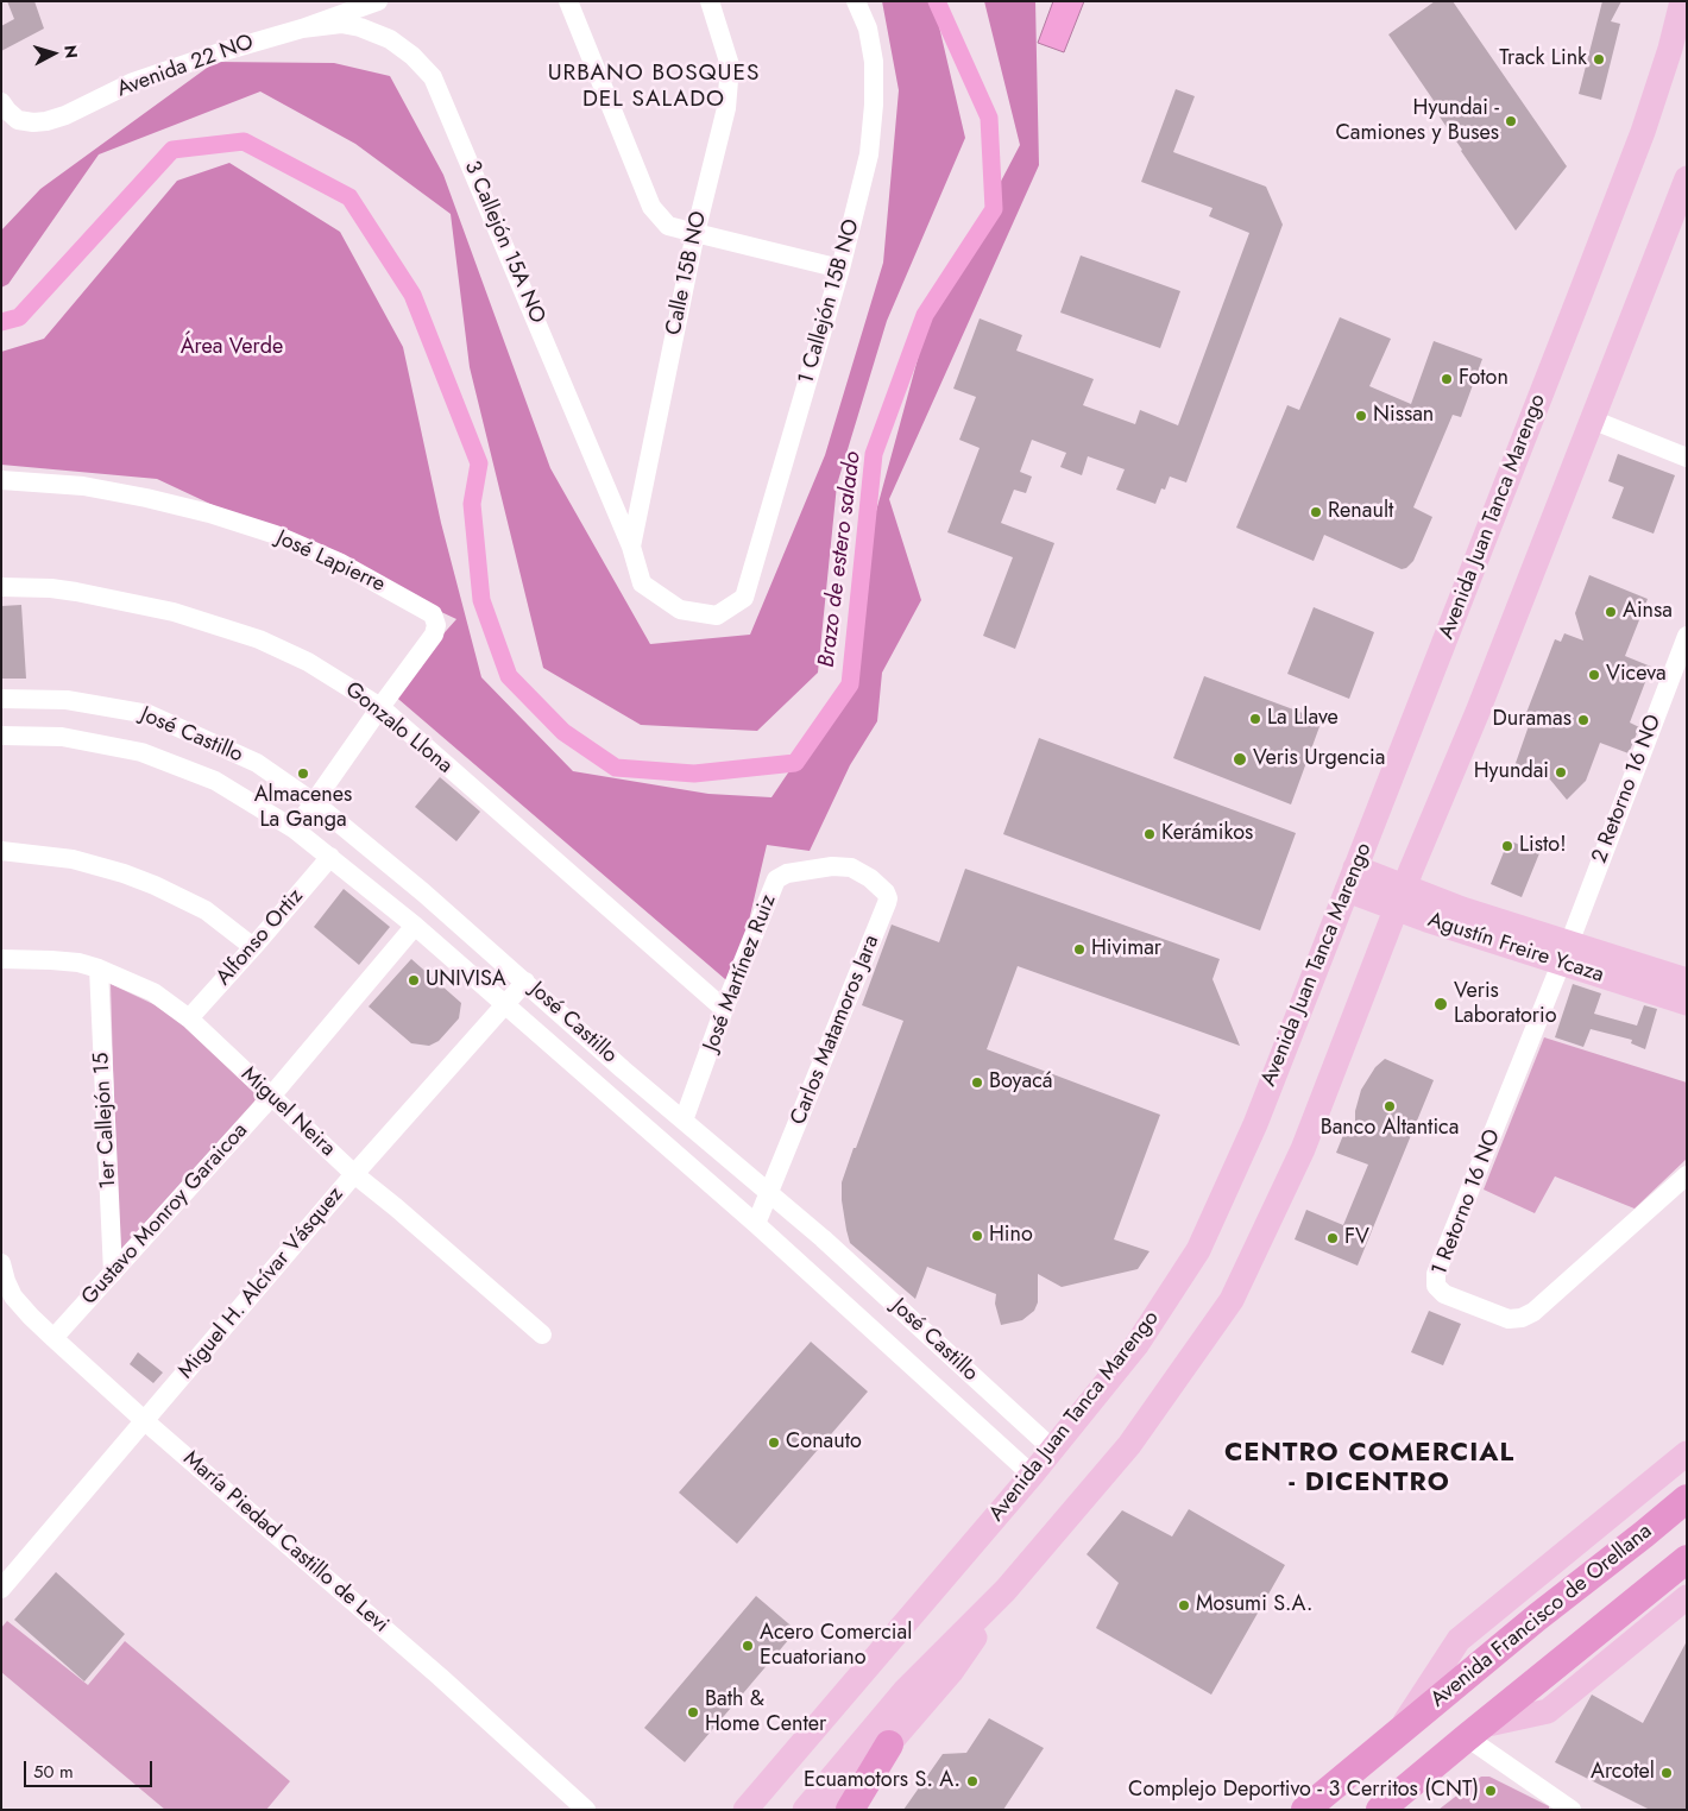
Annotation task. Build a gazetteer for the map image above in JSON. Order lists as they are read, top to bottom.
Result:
{
  "streets": {
    "highway": ["Avenida Francisco de Orellana"],
    "main road": ["Avenida Juan Tanca Marengo", "Agustín Freire Ycaza"],
    "street": [
      "Avenida 22 NO",
      "3 Callejón 15A NO",
      "Calle 15B NO",
      "1 Callejón 15B NO",
      "José Lapierre",
      "Gonzalo Llona",
      "José Castillo",
      "2 Retorno 16 NO",
      "Alfonso Ortiz",
      "José Martínez Ruiz",
      "Carlos Matamoros Jara",
      "Miguel Neira",
      "1er Callejón 15",
      "1 Retorno 16 NO",
      "Gustavo Monroy Garaicoa",
      "Miguel H. Alcívar Vásquez",
      "María Piedad Castillo de Levi"
    ]
  },
  "crossings": [
    ["Avenida 22 NO", "3 Callejón 15A NO"],
    ["3 Callejón 15A NO", "Calle 15B NO"],
    ["3 Callejón 15A NO", "1 Callejón 15B NO"],
    ["Avenida Juan Tanca Marengo", "José Castillo"],
    ["Avenida Juan Tanca Marengo", "Agustín Freire Ycaza"],
    ["José Lapierre", "Gonzalo Llona"],
    ["José Lapierre", "José Castillo"],
    ["Gonzalo Llona", "José Martínez Ruiz"],
    ["José Castillo", "Alfonso Ortiz"],
    ["José Castillo", "José Martínez Ruiz"],
    ["José Castillo", "Carlos Matamoros Jara"],
    ["José Castillo", "Gustavo Monroy Garaicoa"],
    ["José Castillo", "Miguel H. Alcívar Vásquez"],
    ["2 Retorno 16 NO", "Agustín Freire Ycaza"],
    ["2 Retorno 16 NO", "1 Retorno 16 NO"],
    ["Alfonso Ortiz", "Miguel Neira"],
    ["Agustín Freire Ycaza", "1 Retorno 16 NO"],
    ["José Martínez Ruiz", "Carlos Matamoros Jara"],
    ["Miguel Neira", "1er Callejón 15"],
    ["Miguel Neira", "Gustavo Monroy Garaicoa"],
    ["Miguel Neira", "Miguel H. Alcívar Vásquez"],
    ["1er Callejón 15", "Gustavo Monroy Garaicoa"],
    ["Gustavo Monroy Garaicoa", "María Piedad Castillo de Levi"],
    ["Miguel H. Alcívar Vásquez", "María Piedad Castillo de Levi"]
  ],
  "districts": ["URBANO BOSQUES DEL SALADO", "CENTRO COMERCIAL - DICENTRO"],
  "water": ["Brazo de estero salado"],
  "parks": ["Área Verde"],
  "places": [
    "Track Link",
    "Hyundai - Camiones y Buses",
    "Foton",
    "Nissan",
    "Renault",
    "Ainsa",
    "Viceva",
    "La Llave",
    "Duramas",
    "Veris Urgencia",
    "Hyundai",
    "Almacenes La Ganga",
    "Kerámikos",
    "Listo!",
    "Hivimar",
    "UNIVISA",
    "Veris Laboratorio",
    "Boyacá",
    "Banco Altantica",
    "Hino",
    "FV",
    "Conauto",
    "Mosumi S.A.",
    "Acero Comercial Ecuatoriano",
    "Bath & Home Center",
    "Arcotel",
    "Ecuamotors S. A.",
    "Complejo Deportivo - 3 Cerritos (CNT)"
  ],
  "scale_bar": "50 m",
  "north": "right"
}
